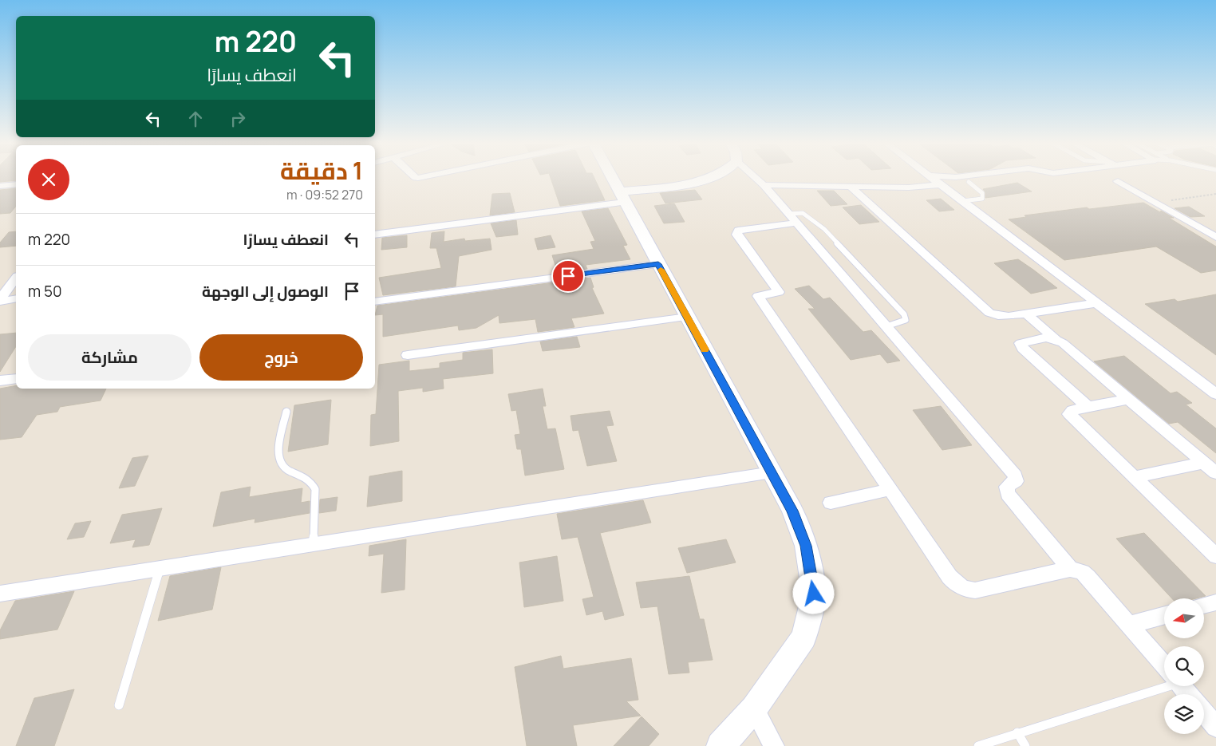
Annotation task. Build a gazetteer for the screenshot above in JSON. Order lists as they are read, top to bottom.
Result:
{
  "north": "left",
  "page": {
    "turn": ["220 m", "انعطف يسارًا"],
    "heading": ["1 دقيقة", "270 m · 09:52"],
    "list": [
      {
        "name": "انعطف يسارًا",
        "value": "220 m"
      },
      {
        "name": "الوصول إلى الوجهة",
        "value": "50 m"
      }
    ],
    "buttons": ["خروج", "مشاركة"]
  }
}
